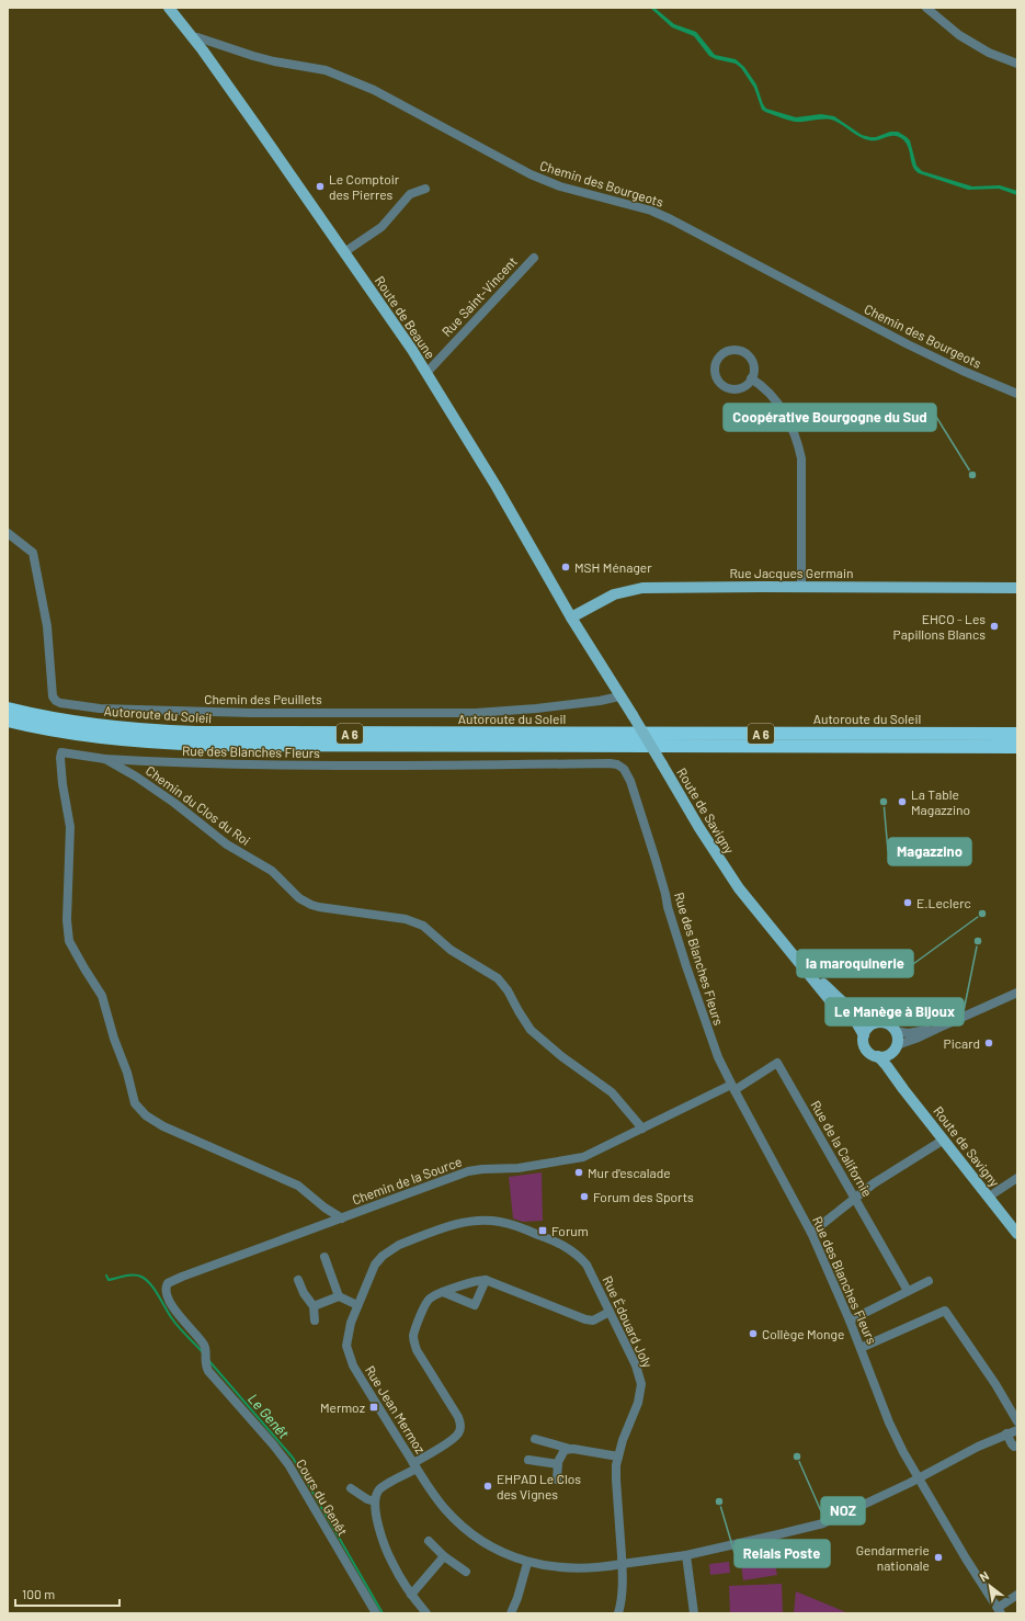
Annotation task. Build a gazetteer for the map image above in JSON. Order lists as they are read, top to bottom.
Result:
{
  "streets": {
    "highway": ["Autoroute du Soleil", "A 6"],
    "main road": ["Route de Beaune", "Rue Jacques Germain", "Route de Savigny"],
    "street": [
      "Chemin des Bourgeots",
      "Rue Saint-Vincent",
      "Chemin des Peuillets",
      "Rue des Blanches Fleurs",
      "Chemin du Clos du Roi",
      "Rue de la Californie",
      "Chemin de la Source",
      "Rue Édouard Joly",
      "Rue Jean Mermoz",
      "Cours du Genêt"
    ]
  },
  "crossings": [
    ["Chemin des Bourgeots", "Route de Beaune"],
    ["Rue Saint-Vincent", "Route de Beaune"],
    ["Route de Beaune", "Rue Jacques Germain"],
    ["Route de Beaune", "Route de Savigny"],
    ["Chemin des Peuillets", "Route de Savigny"],
    ["Rue des Blanches Fleurs", "Chemin du Clos du Roi"],
    ["Rue des Blanches Fleurs", "Rue de la Californie"],
    ["Rue des Blanches Fleurs", "Chemin de la Source"],
    ["Rue des Blanches Fleurs", "Rue Jean Mermoz"],
    ["Chemin du Clos du Roi", "Chemin de la Source"],
    ["Rue de la Californie", "Chemin de la Source"],
    ["Chemin de la Source", "Cours du Genêt"],
    ["Rue Édouard Joly", "Rue Jean Mermoz"]
  ],
  "water": ["Le Genêt"],
  "places": {
    "other": [
      "Le Comptoir des Pierres",
      "Coopérative Bourgogne du Sud",
      "MSH Ménager",
      "EHCO - Les Papillons Blancs",
      "Magazzino",
      "La Table Magazzino",
      "E.Leclerc",
      "la maroquinerie",
      "Le Manège à Bijoux",
      "Picard",
      "Mur d'escalade",
      "Forum des Sports",
      "Collège Monge",
      "NOZ",
      "EHPAD Le Clos des Vignes",
      "Relais Poste",
      "Gendarmerie nationale"
    ],
    "transit": ["Forum", "Mermoz"]
  },
  "scale_bar": "100 m",
  "north": "top left"
}
